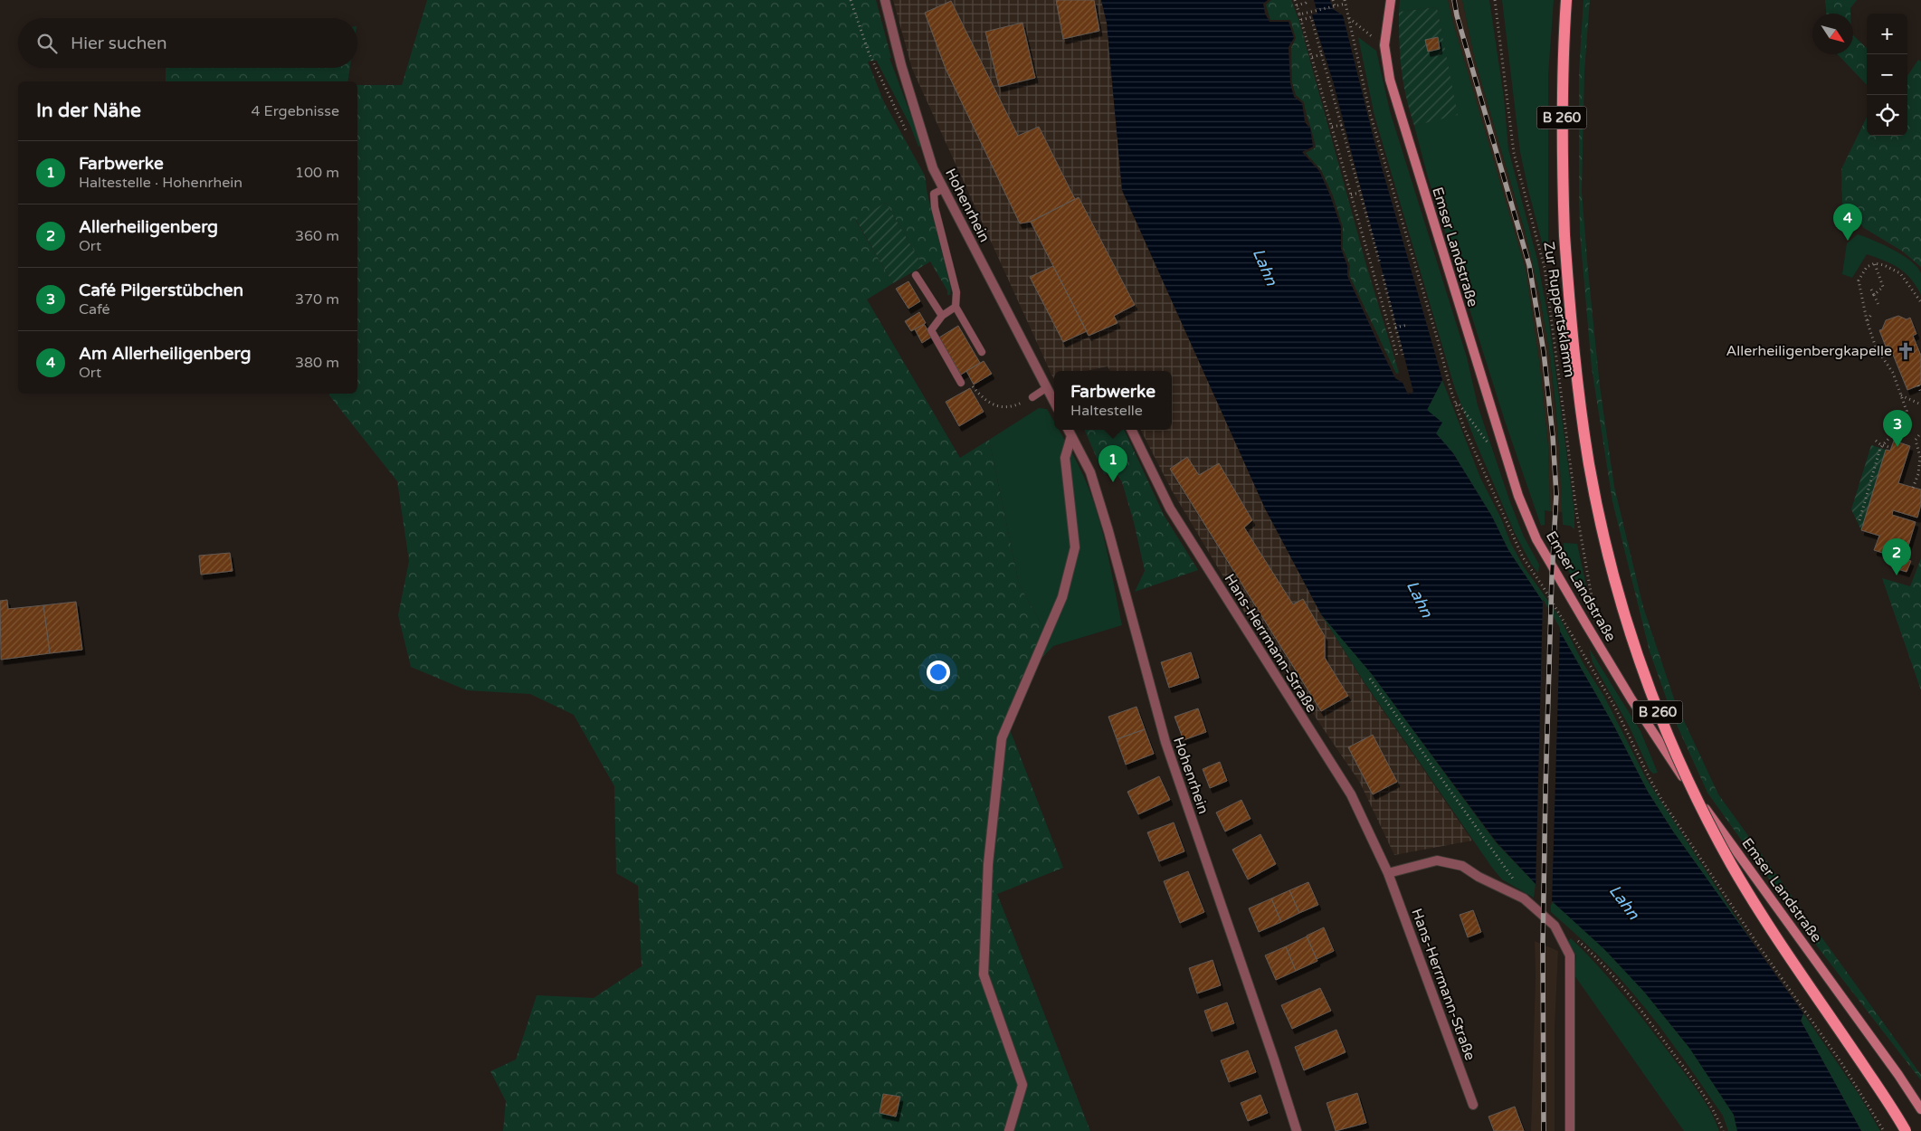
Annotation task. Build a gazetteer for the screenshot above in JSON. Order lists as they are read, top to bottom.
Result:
{
  "streets": {
    "main road": ["B 260"],
    "street": ["Hohenrhein", "Emser Landstraße", "Hans-Herrmann-Straße"],
    "path": ["Zur Ruppertsklamm"]
  },
  "crossings": [
    ["Emser Landstraße", "Zur Ruppertsklamm"]
  ],
  "water": ["Lahn"],
  "places": {
    "church": ["Allerheiligenbergkapelle"]
  },
  "north": "bottom right",
  "page": {
    "map_buttons": ["+", "−"],
    "search": "Hier suchen",
    "heading": ["In der Nähe", "4 Ergebnisse"],
    "list": [
      {
        "mark": "1",
        "name": "Farbwerke",
        "note": "Haltestelle · Hohenrhein",
        "value": "100 m"
      },
      {
        "mark": "2",
        "name": "Allerheiligenberg",
        "note": "Ort",
        "value": "360 m"
      },
      {
        "mark": "3",
        "name": "Café Pilgerstübchen",
        "note": "Café",
        "value": "370 m"
      },
      {
        "mark": "4",
        "name": "Am Allerheiligenberg",
        "note": "Ort",
        "value": "380 m"
      }
    ],
    "pins": [
      "4",
      "3",
      "1",
      "2"
    ],
    "popup": ["Farbwerke", "Haltestelle"]
  }
}
